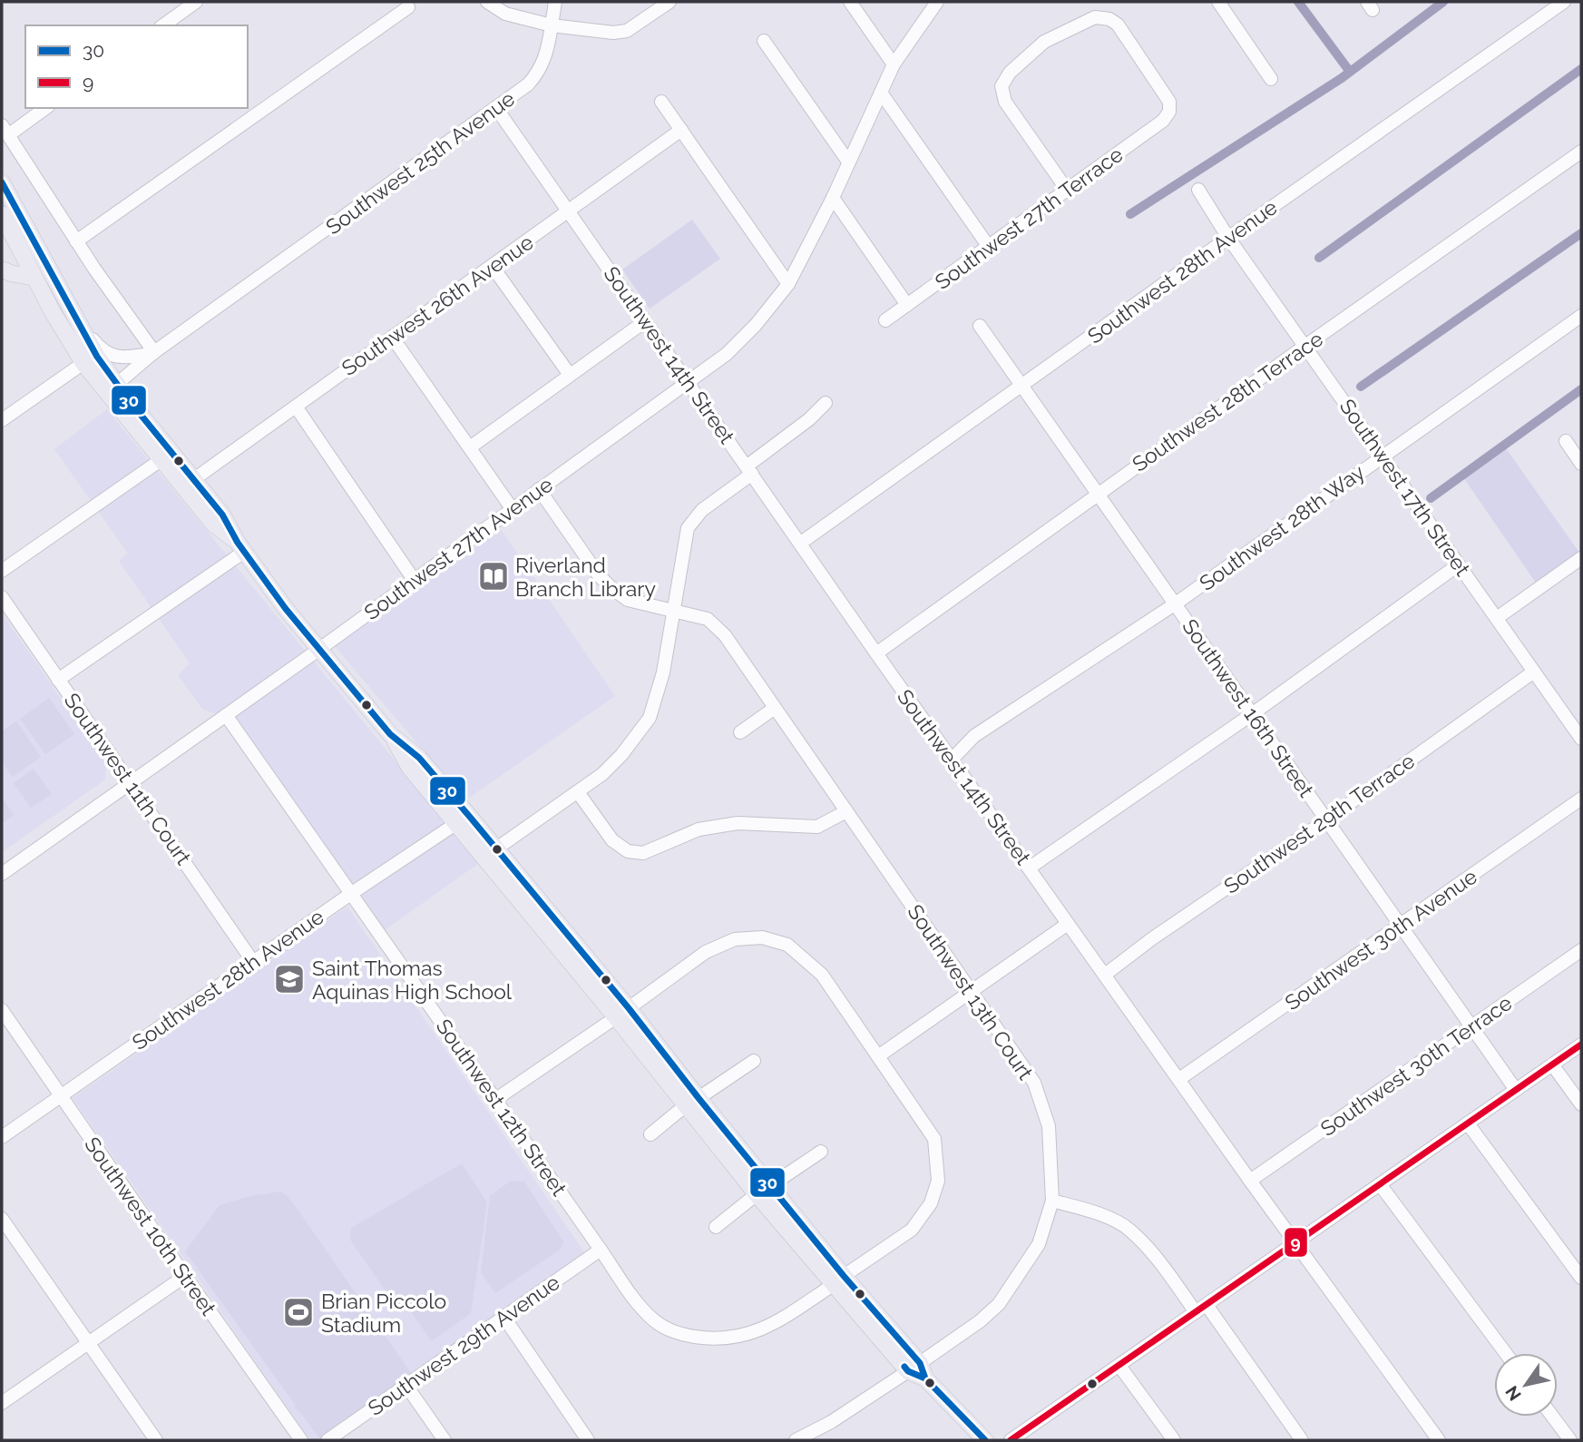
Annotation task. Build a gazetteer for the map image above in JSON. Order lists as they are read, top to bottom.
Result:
{
  "streets": {
    "street": [
      "Southwest 25th Avenue",
      "Southwest 27th Terrace",
      "Southwest 28th Avenue",
      "Southwest 26th Avenue",
      "Southwest 14th Street",
      "Southwest 28th Terrace",
      "Southwest 17th Street",
      "Southwest 28th Way",
      "Southwest 27th Avenue",
      "Southwest 16th Street",
      "Southwest 11th Court",
      "Southwest 29th Terrace",
      "Southwest 30th Avenue",
      "Southwest 13th Court",
      "Southwest 30th Terrace",
      "Southwest 12th Street",
      "Southwest 10th Street",
      "Southwest 29th Avenue"
    ]
  },
  "crossings": [
    ["Southwest 25th Avenue", "Southwest 14th Street"],
    ["Southwest 28th Avenue", "Southwest 14th Street"],
    ["Southwest 28th Avenue", "Southwest 17th Street"],
    ["Southwest 28th Avenue", "Southwest 16th Street"],
    ["Southwest 28th Avenue", "Southwest 11th Court"],
    ["Southwest 28th Avenue", "Southwest 12th Street"],
    ["Southwest 28th Avenue", "Southwest 10th Street"],
    ["Southwest 26th Avenue", "Southwest 14th Street"],
    ["Southwest 14th Street", "Southwest 28th Terrace"],
    ["Southwest 14th Street", "Southwest 28th Way"],
    ["Southwest 14th Street", "Southwest 27th Avenue"],
    ["Southwest 14th Street", "Southwest 29th Terrace"],
    ["Southwest 14th Street", "Southwest 30th Avenue"],
    ["Southwest 14th Street", "Southwest 30th Terrace"],
    ["Southwest 28th Terrace", "Southwest 17th Street"],
    ["Southwest 28th Terrace", "Southwest 16th Street"],
    ["Southwest 17th Street", "Southwest 28th Way"],
    ["Southwest 17th Street", "Southwest 29th Terrace"],
    ["Southwest 28th Way", "Southwest 16th Street"],
    ["Southwest 27th Avenue", "Southwest 11th Court"],
    ["Southwest 27th Avenue", "Southwest 13th Court"],
    ["Southwest 27th Avenue", "Southwest 12th Street"],
    ["Southwest 16th Street", "Southwest 29th Terrace"],
    ["Southwest 16th Street", "Southwest 30th Avenue"],
    ["Southwest 16th Street", "Southwest 30th Terrace"],
    ["Southwest 12th Street", "Southwest 29th Avenue"]
  ],
  "places": {
    "library": ["Riverland Branch Library"],
    "school or university": ["Saint Thomas Aquinas High School"],
    "sports": ["Brian Piccolo Stadium"]
  },
  "lines": ["transit line 30", "transit line 9"],
  "legend": ["30", "9"],
  "north": "bottom left"
}
